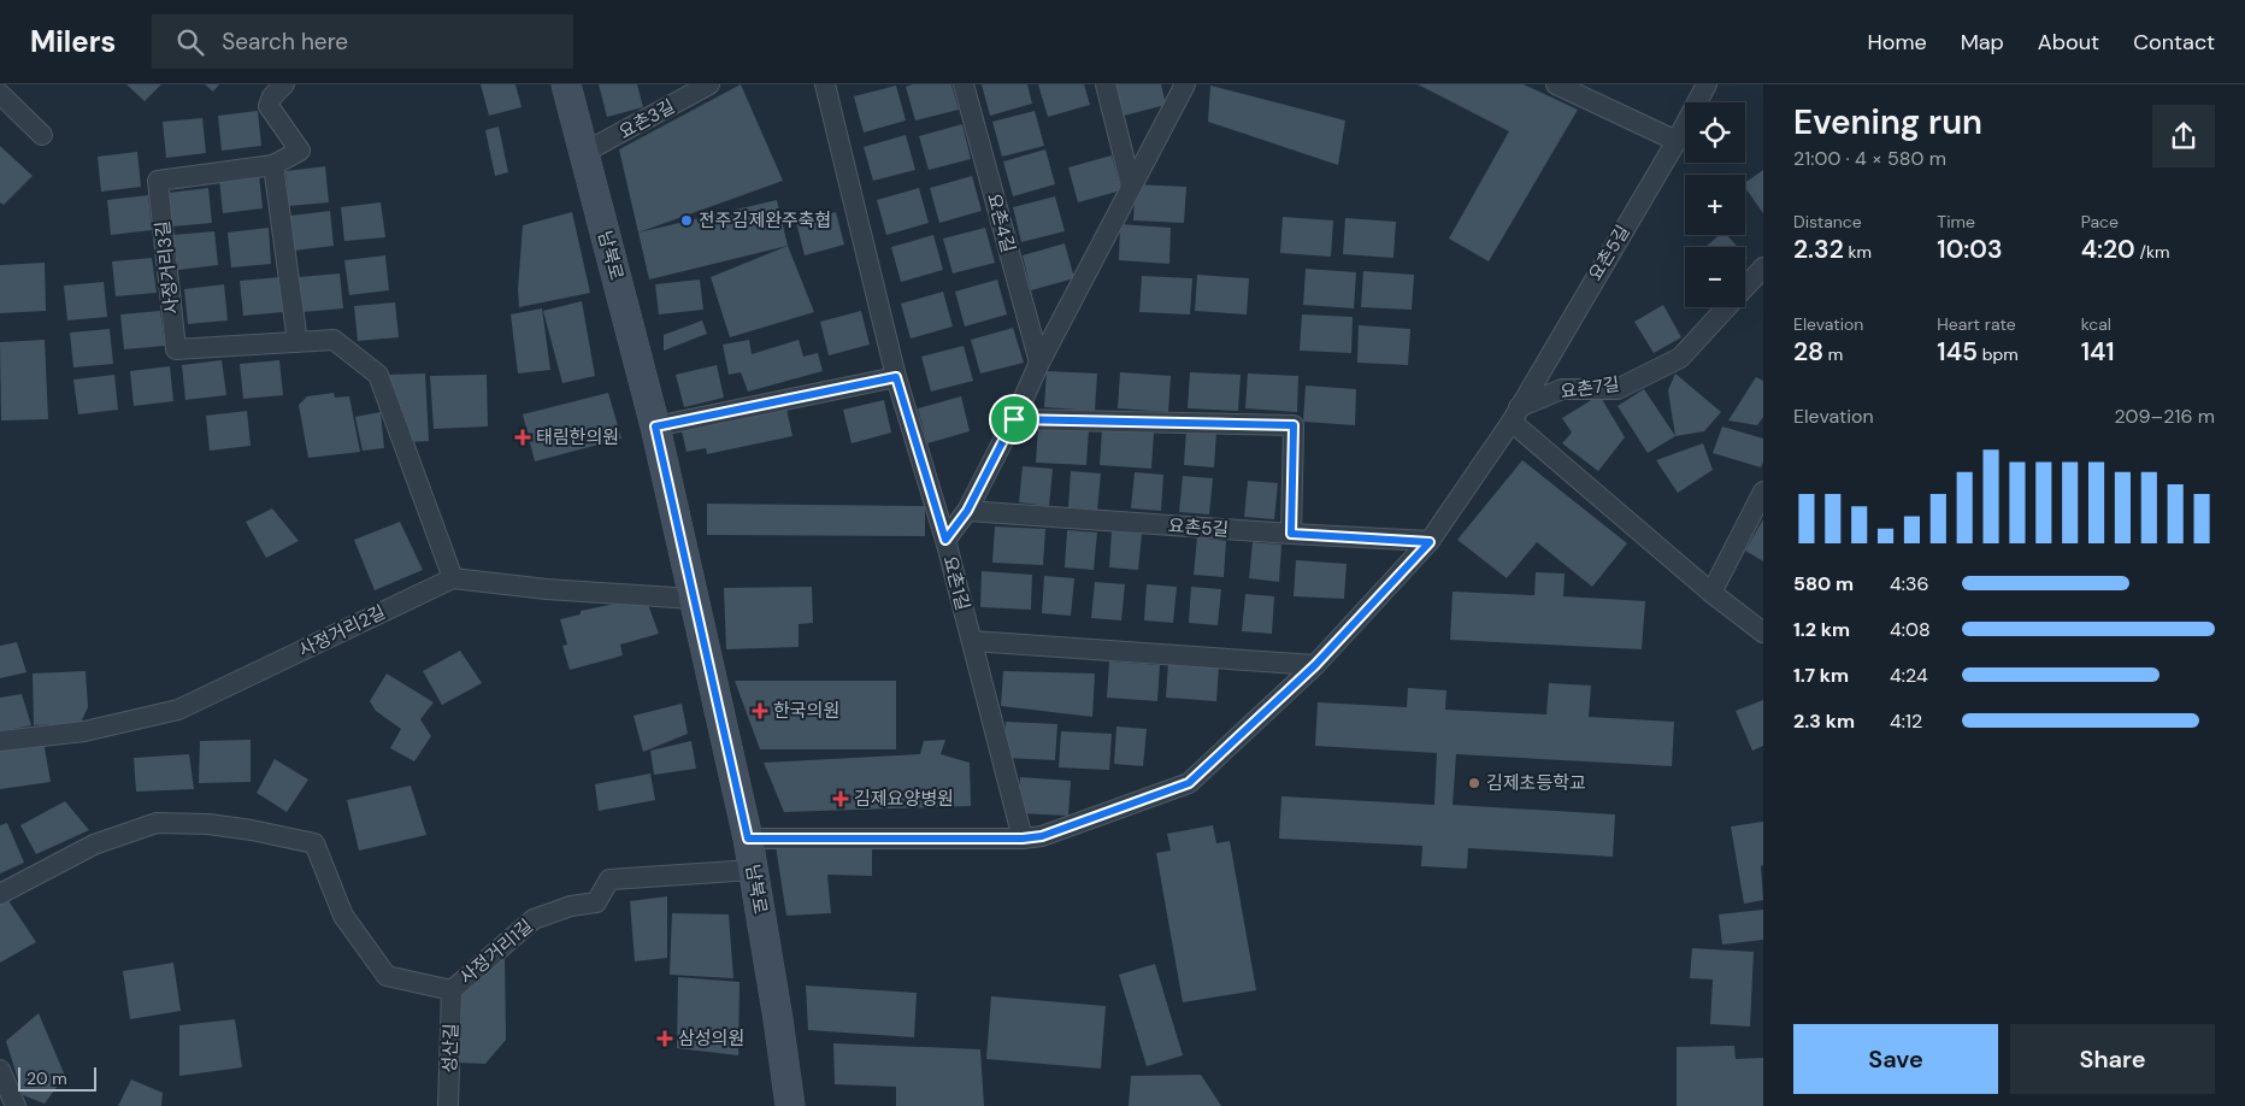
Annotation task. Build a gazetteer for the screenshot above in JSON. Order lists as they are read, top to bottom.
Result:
{
  "streets": {
    "main road": ["남북로"],
    "street": [
      "요촌3길",
      "요촌4길",
      "요촌5길",
      "사정거리3길",
      "요촌7길",
      "요촌1길",
      "사정거리2길",
      "사정거리1길",
      "성산길"
    ]
  },
  "crossings": [
    ["요촌3길", "남북로"],
    ["요촌5길", "남북로"],
    ["요촌5길", "요촌7길"],
    ["요촌5길", "요촌1길"],
    ["남북로", "사정거리1길"],
    ["사정거리3길", "사정거리2길"],
    ["사정거리1길", "성산길"]
  ],
  "places": {
    "other": ["전주김제완주축협", "김제초등학교"],
    "health": [
      "태림한의원",
      "한국의원",
      "김제요양병원",
      "삼성의원"
    ]
  },
  "scale_bar": "20 m",
  "page": {
    "header": "Milers",
    "search": "Search here",
    "nav": [
      "Home",
      "Map",
      "About",
      "Contact"
    ],
    "heading": ["Evening run", "21:00 · 4 × 580 m"],
    "map_buttons": ["+", "−"],
    "stats": [
      ["Distance", "2.32 km"],
      ["Time", "10:03"],
      ["Pace", "4:20 /km"],
      ["Elevation", "28 m"],
      ["Heart rate", "145 bpm"],
      ["kcal", "141"]
    ],
    "chart": ["Elevation", "209–216 m"],
    "list": [
      {
        "name": "580 m",
        "note": "4:36"
      },
      {
        "name": "1.2 km",
        "note": "4:08"
      },
      {
        "name": "1.7 km",
        "note": "4:24"
      },
      {
        "name": "2.3 km",
        "note": "4:12"
      }
    ],
    "buttons": ["Save", "Share"],
    "scale": "20 m"
  }
}
